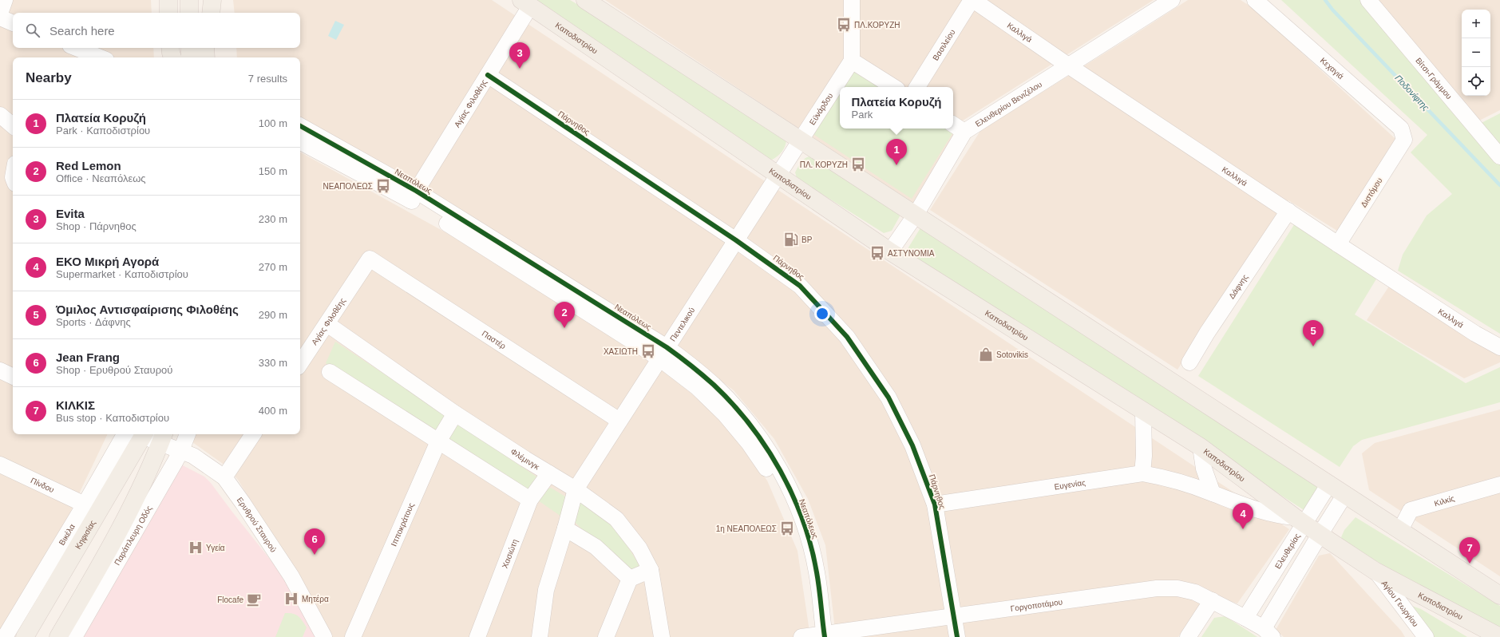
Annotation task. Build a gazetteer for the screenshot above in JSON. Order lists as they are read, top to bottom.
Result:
{
  "streets": {
    "main road": ["Καποδιστρίου", "Κηφισίας"],
    "street": [
      "Καλλιγά",
      "Βασιλείου",
      "Κεχαγιά",
      "Βίτσι-Γράμμου",
      "Αγίας Φιλοθέης",
      "Ελευθερίου Βενιζέλου",
      "Εϋνάρδου",
      "Πάρνηθος",
      "Νεαπόλεως",
      "Διστόμου",
      "Δάφνης",
      "Πεντελικού",
      "Παστέρ",
      "Φλέμινγκ",
      "Ευγενίας",
      "Πίνδου",
      "Κιλκίς",
      "Ερυθρού Σταυρού",
      "Ιπποκράτους",
      "Βικέλα",
      "Παράπλευρη Οδός",
      "Ελευθερίας",
      "Χασιώτη",
      "Αγίου Γεωργίου",
      "Γοργοποτάμου"
    ]
  },
  "crossings": [
    ["Καλλιγά", "Βασιλείου"],
    ["Καλλιγά", "Ελευθερίου Βενιζέλου"],
    ["Καλλιγά", "Διστόμου"],
    ["Καλλιγά", "Δάφνης"],
    ["Καποδιστρίου", "Αγίας Φιλοθέης"],
    ["Καποδιστρίου", "Ελευθερίου Βενιζέλου"],
    ["Καποδιστρίου", "Εϋνάρδου"],
    ["Καποδιστρίου", "Πεντελικού"],
    ["Καποδιστρίου", "Ευγενίας"],
    ["Καποδιστρίου", "Ελευθερίας"],
    ["Καποδιστρίου", "Αγίου Γεωργίου"],
    ["Κεχαγιά", "Διστόμου"],
    ["Αγίας Φιλοθέης", "Πάρνηθος"],
    ["Αγίας Φιλοθέης", "Νεαπόλεως"],
    ["Αγίας Φιλοθέης", "Παστέρ"],
    ["Αγίας Φιλοθέης", "Φλέμινγκ"],
    ["Εϋνάρδου", "Πεντελικού"],
    ["Πάρνηθος", "Πεντελικού"],
    ["Πάρνηθος", "Ευγενίας"],
    ["Πάρνηθος", "Γοργοποτάμου"],
    ["Νεαπόλεως", "Πεντελικού"],
    ["Νεαπόλεως", "Γοργοποτάμου"],
    ["Πεντελικού", "Παστέρ"],
    ["Πεντελικού", "Φλέμινγκ"],
    ["Φλέμινγκ", "Ιπποκράτους"],
    ["Φλέμινγκ", "Χασιώτη"],
    ["Ευγενίας", "Ελευθερίας"],
    ["Πίνδου", "Βικέλα"],
    ["Ερυθρού Σταυρού", "Παράπλευρη Οδός"],
    ["Ελευθερίας", "Γοργοποτάμου"]
  ],
  "water": ["Ποδονίφτης"],
  "places": {
    "bus stop": [
      "ΠΛ.ΚΟΡΥΖΗ",
      "ΠΛ. ΚΟΡΥΖΗ",
      "ΝΕΑΠΟΛΕΩΣ",
      "ΑΣΤΥΝΟΜΙΑ",
      "ΧΑΣΙΩΤΗ",
      "1η ΝΕΑΠΟΛΕΩΣ"
    ],
    "fuel station": ["BP"],
    "shop": ["Sotovikis"],
    "hospital": ["Υγεία", "Μητέρα"],
    "cafe": ["Flocafe"]
  },
  "page": {
    "map_buttons": ["+", "−"],
    "search": "Search here",
    "pins": [
      "3",
      "1",
      "2",
      "5",
      "4",
      "6",
      "7"
    ],
    "heading": ["Nearby", "7 results"],
    "popup": ["Πλατεία Κορυζή", "Park"],
    "list": [
      {
        "mark": "1",
        "name": "Πλατεία Κορυζή",
        "note": "Park · Καποδιστρίου",
        "value": "100 m"
      },
      {
        "mark": "2",
        "name": "Red Lemon",
        "note": "Office · Νεαπόλεως",
        "value": "150 m"
      },
      {
        "mark": "3",
        "name": "Evita",
        "note": "Shop · Πάρνηθος",
        "value": "230 m"
      },
      {
        "mark": "4",
        "name": "ΕΚΟ Μικρή Αγορά",
        "note": "Supermarket · Καποδιστρίου",
        "value": "270 m"
      },
      {
        "mark": "5",
        "name": "Όμιλος Αντισφαίρισης Φιλοθέης",
        "note": "Sports · Δάφνης",
        "value": "290 m"
      },
      {
        "mark": "6",
        "name": "Jean Frang",
        "note": "Shop · Ερυθρού Σταυρού",
        "value": "330 m"
      },
      {
        "mark": "7",
        "name": "ΚΙΛΚΙΣ",
        "note": "Bus stop · Καποδιστρίου",
        "value": "400 m"
      }
    ]
  }
}
